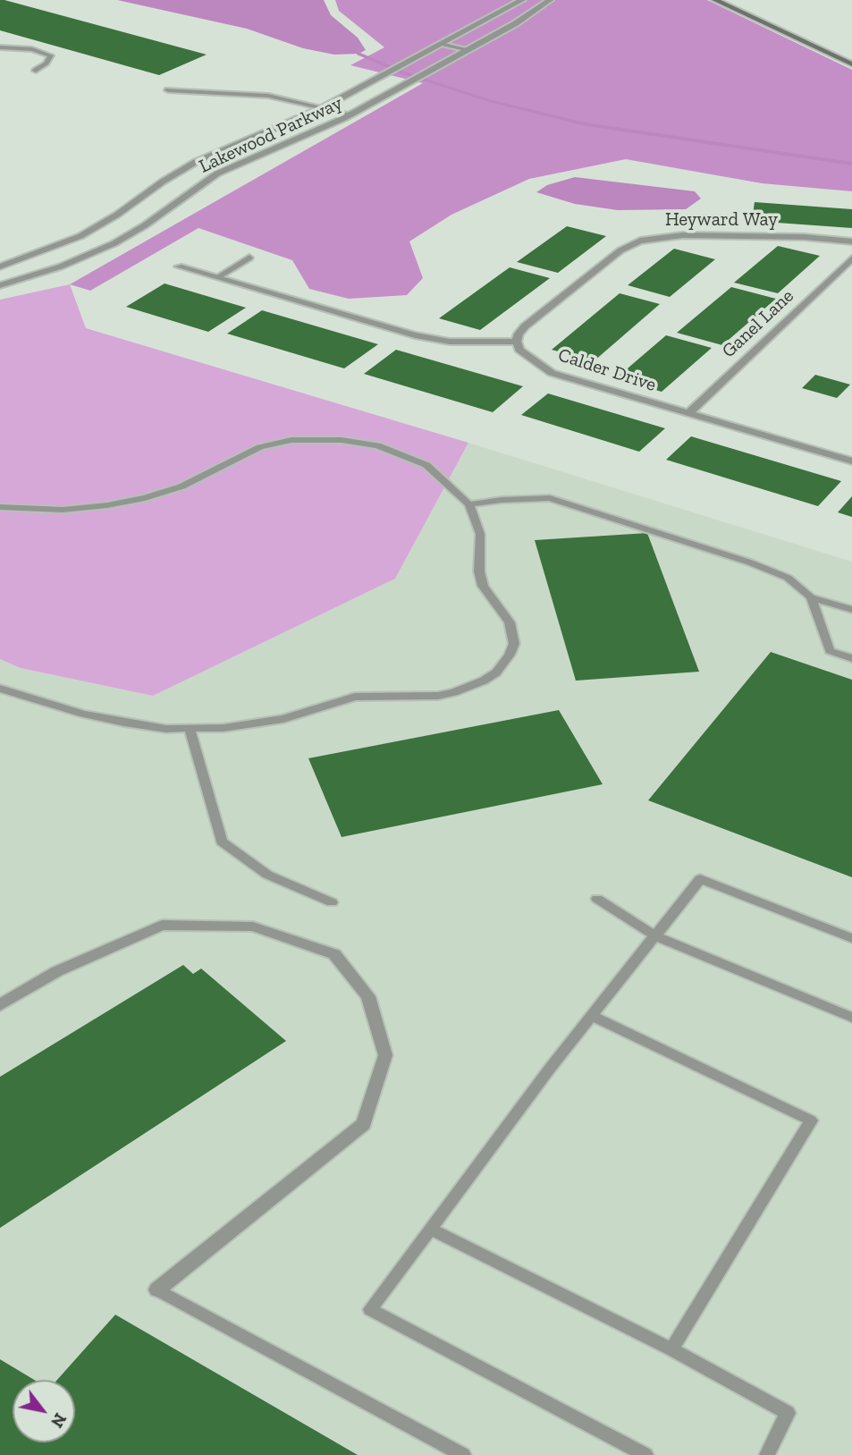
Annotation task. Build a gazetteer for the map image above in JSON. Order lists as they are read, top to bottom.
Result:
{
  "streets": {
    "street": [
      "Lakewood Parkway",
      "Heyward Way",
      "Ganel Lane",
      "Calder Drive"
    ]
  },
  "crossings": [
    ["Heyward Way", "Calder Drive"],
    ["Ganel Lane", "Calder Drive"]
  ],
  "north": "bottom right"
}
